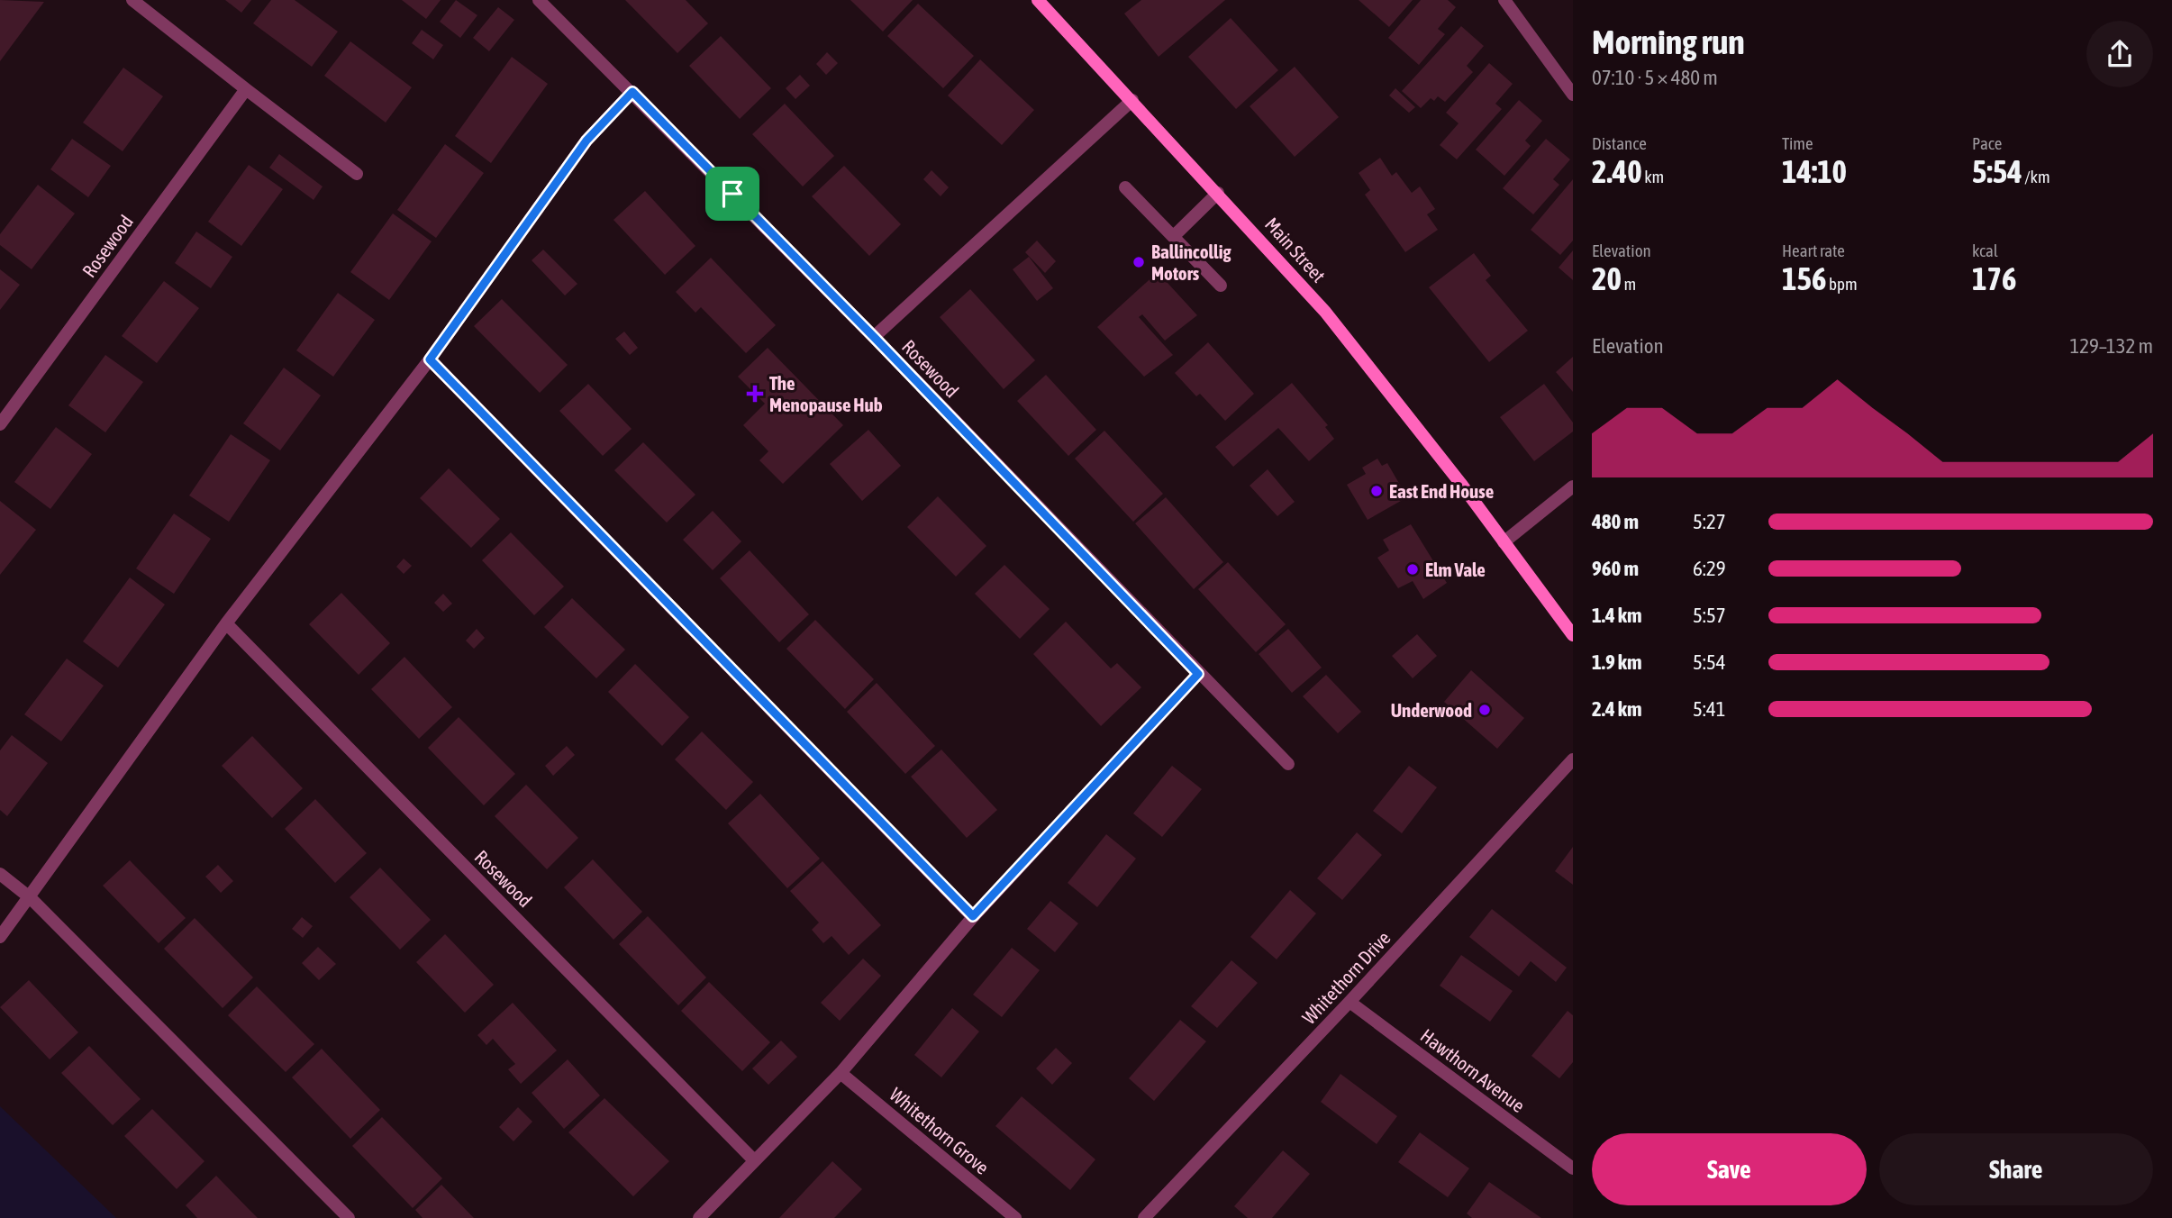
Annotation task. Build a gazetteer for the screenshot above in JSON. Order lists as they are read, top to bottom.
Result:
{
  "streets": {
    "main road": ["Main Street"],
    "street": [
      "Rosewood",
      "Whitethorn Drive",
      "Hawthorn Avenue",
      "Whitethorn Grove"
    ]
  },
  "crossings": [
    ["Whitethorn Drive", "Hawthorn Avenue"]
  ],
  "places": {
    "other": [
      "Ballincollig Motors",
      "East End House",
      "Elm Vale",
      "Underwood"
    ],
    "health": ["The Menopause Hub"]
  },
  "page": {
    "heading": ["Morning run", "07:10 · 5 × 480 m"],
    "stats": [
      ["Distance", "2.40 km"],
      ["Time", "14:10"],
      ["Pace", "5:54 /km"],
      ["Elevation", "20 m"],
      ["Heart rate", "156 bpm"],
      ["kcal", "176"]
    ],
    "chart": ["Elevation", "129–132 m"],
    "list": [
      {
        "name": "480 m",
        "note": "5:27"
      },
      {
        "name": "960 m",
        "note": "6:29"
      },
      {
        "name": "1.4 km",
        "note": "5:57"
      },
      {
        "name": "1.9 km",
        "note": "5:54"
      },
      {
        "name": "2.4 km",
        "note": "5:41"
      }
    ],
    "buttons": ["Save", "Share"]
  }
}
